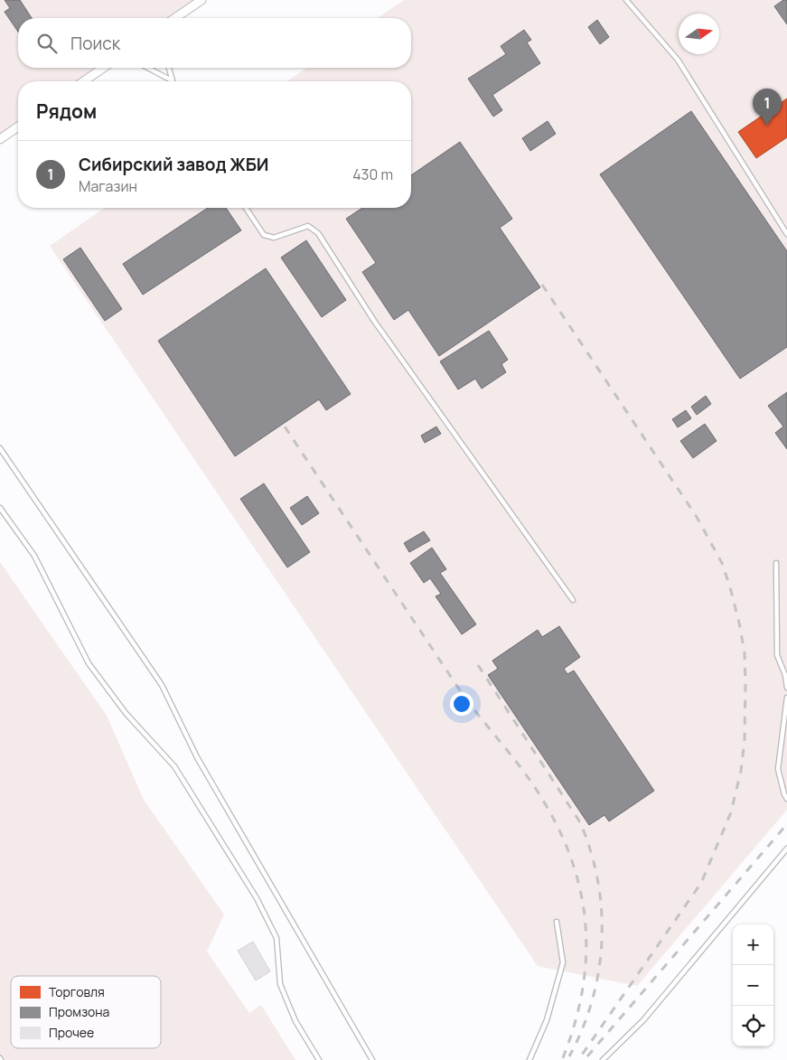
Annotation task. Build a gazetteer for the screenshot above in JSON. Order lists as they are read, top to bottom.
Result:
{
  "legend": ["Торговля", "Промзона", "Прочее"],
  "north": "right",
  "page": {
    "search": "Поиск",
    "heading": "Рядом",
    "pins": "1",
    "list": [
      {
        "mark": "1",
        "name": "Сибирский завод ЖБИ",
        "note": "Магазин",
        "value": "430 m"
      }
    ],
    "map_buttons": ["+", "−"]
  }
}
